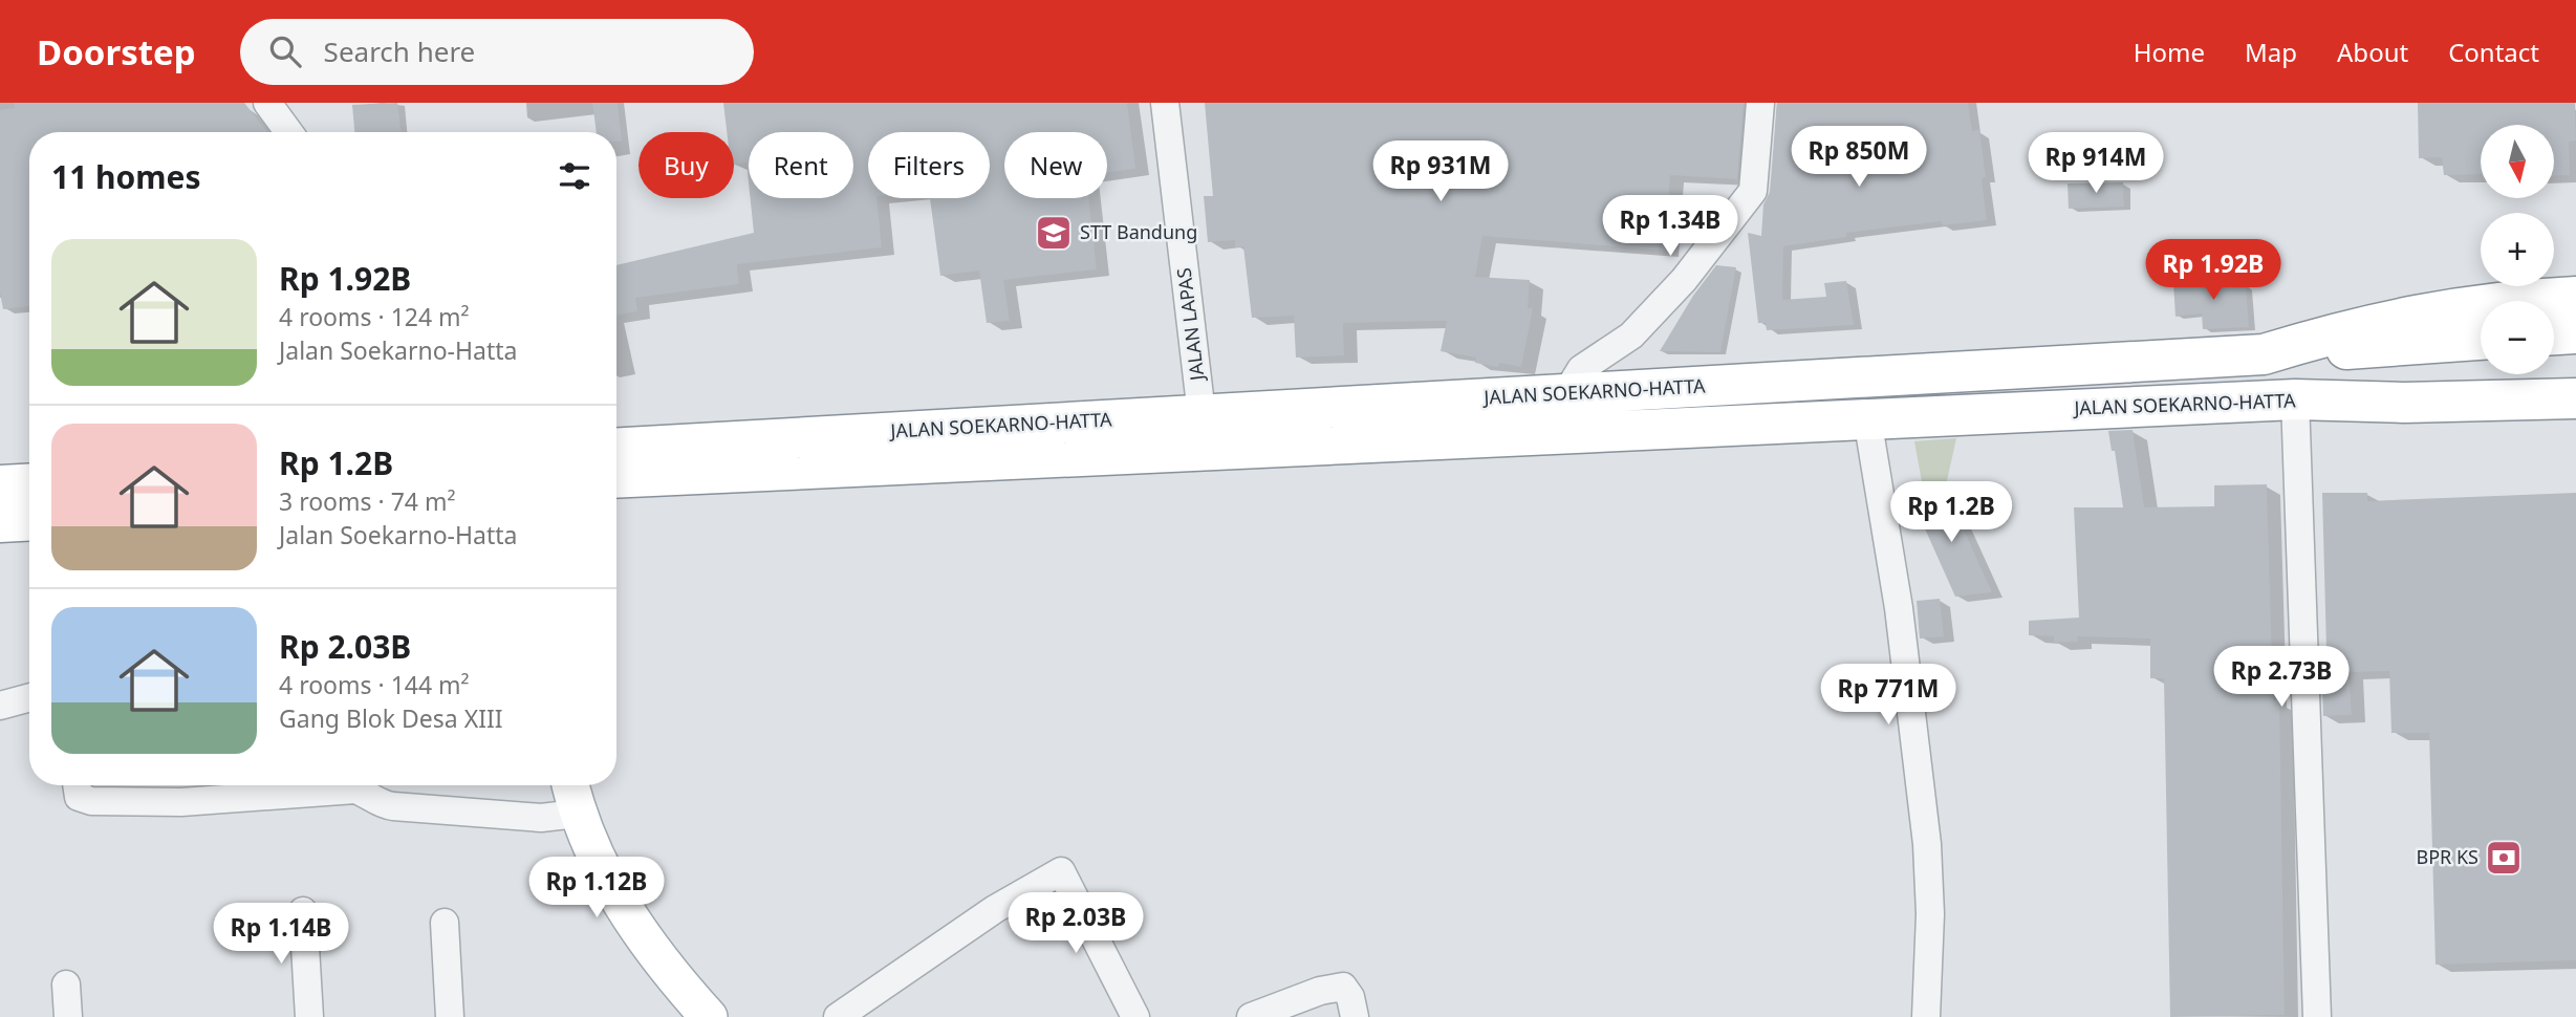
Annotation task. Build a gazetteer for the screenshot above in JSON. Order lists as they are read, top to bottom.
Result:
{
  "streets": {
    "highway": ["JALAN SOEKARNO-HATTA"],
    "street": ["JALAN LAPAS"]
  },
  "crossings": [
    ["JALAN LAPAS", "JALAN SOEKARNO-HATTA"]
  ],
  "places": {
    "school or university": ["STT Bandung"],
    "bank": ["BPR KS"]
  },
  "north": "bottom",
  "page": {
    "header": "Doorstep",
    "search": "Search here",
    "nav": [
      "Home",
      "Map",
      "About",
      "Contact"
    ],
    "map_buttons": ["+", "−"],
    "price": [
      "Rp 850M",
      "Rp 914M",
      "Rp 931M",
      "Rp 1.34B",
      "Rp 1.92B",
      "Rp 1.2B",
      "Rp 2.73B",
      "Rp 771M",
      "Rp 1.12B",
      "Rp 2.03B",
      "Rp 1.14B"
    ],
    "chip": [
      "Buy",
      "Rent",
      "Filters",
      "New"
    ],
    "heading": "11 homes",
    "list": [
      {
        "name": "Rp 1.92B",
        "note": "4 rooms · 124 m² · Jalan Soekarno-Hatta"
      },
      {
        "name": "Rp 1.2B",
        "note": "3 rooms · 74 m² · Jalan Soekarno-Hatta"
      },
      {
        "name": "Rp 2.03B",
        "note": "4 rooms · 144 m² · Gang Blok Desa XIII"
      }
    ]
  }
}
